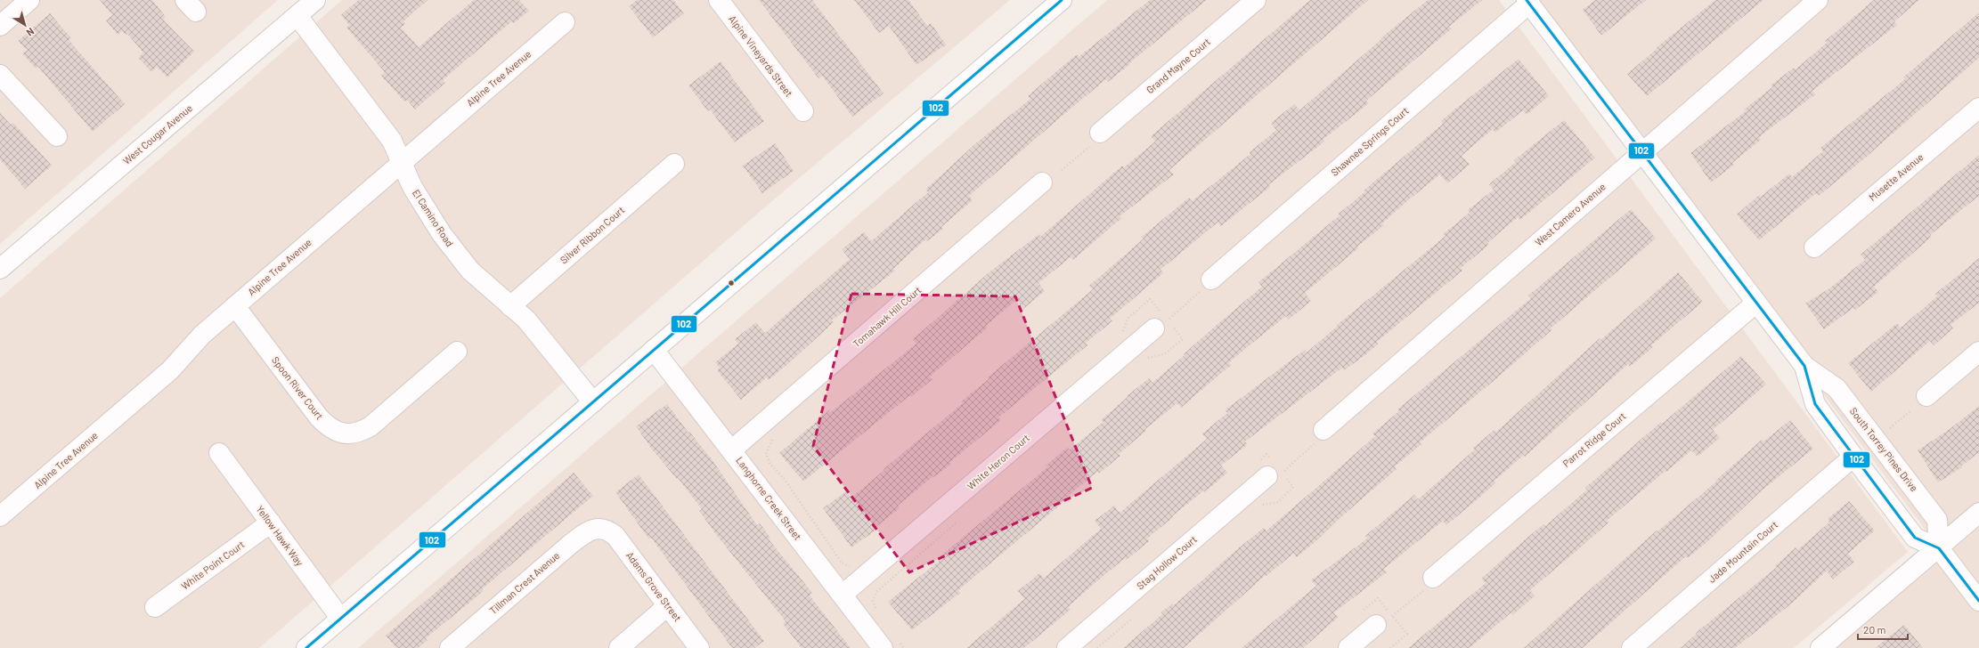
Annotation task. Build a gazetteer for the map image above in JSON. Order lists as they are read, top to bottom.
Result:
{
  "streets": {
    "street": [
      "Alpine Vineyards Street",
      "Grand Mayne Court",
      "Alpine Tree Avenue",
      "West Cougar Avenue",
      "Shawnee Springs Court",
      "Musette Avenue",
      "West Camero Avenue",
      "El Camino Road",
      "Silver Ribbon Court",
      "Tomahawk Hill Court",
      "Spoon River Court",
      "Parrot Ridge Court",
      "South Torrey Pines Drive",
      "White Heron Court",
      "Langhorne Creek Street",
      "Yellow Hawk Way",
      "Jade Mountain Court",
      "Stag Hollow Court",
      "White Point Court",
      "Tillman Crest Avenue",
      "Adams Grove Street"
    ]
  },
  "crossings": [
    ["Alpine Tree Avenue", "El Camino Road"],
    ["Alpine Tree Avenue", "Spoon River Court"],
    ["West Cougar Avenue", "El Camino Road"],
    ["Shawnee Springs Court", "South Torrey Pines Drive"],
    ["West Camero Avenue", "South Torrey Pines Drive"],
    ["El Camino Road", "Silver Ribbon Court"],
    ["Tomahawk Hill Court", "Langhorne Creek Street"],
    ["Parrot Ridge Court", "South Torrey Pines Drive"],
    ["South Torrey Pines Drive", "Jade Mountain Court"],
    ["White Heron Court", "Langhorne Creek Street"],
    ["Yellow Hawk Way", "White Point Court"],
    ["Tillman Crest Avenue", "Adams Grove Street"]
  ],
  "lines": ["transit line 102"],
  "scale_bar": "20 m",
  "north": "bottom right"
}
